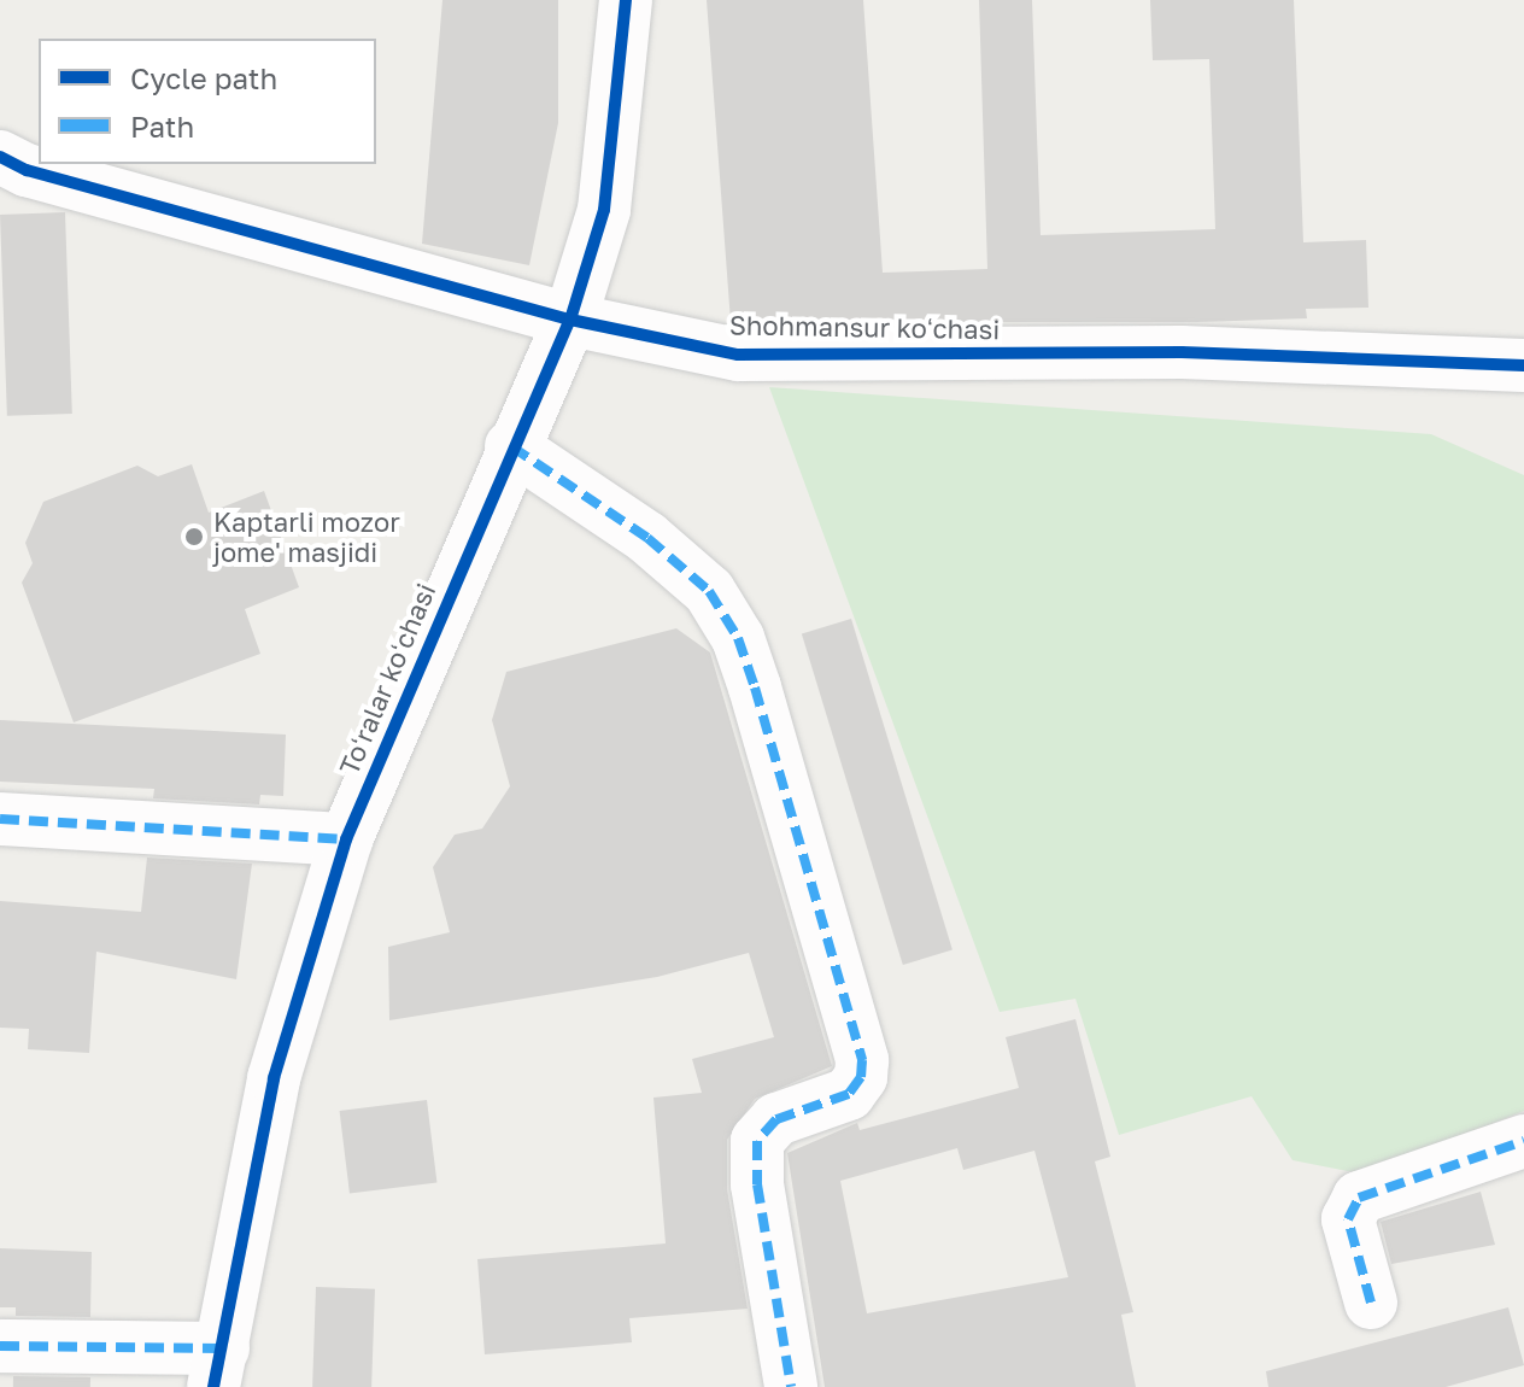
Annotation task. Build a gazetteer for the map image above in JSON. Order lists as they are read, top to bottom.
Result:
{
  "streets": {
    "street": ["Shohmansur koʻchasi", "Toʻralar koʻchasi"]
  },
  "crossings": [
    ["Shohmansur koʻchasi", "Toʻralar koʻchasi"]
  ],
  "places": ["Kaptarli mozor jome' masjidi"],
  "legend": ["Cycle path", "Path"]
}
